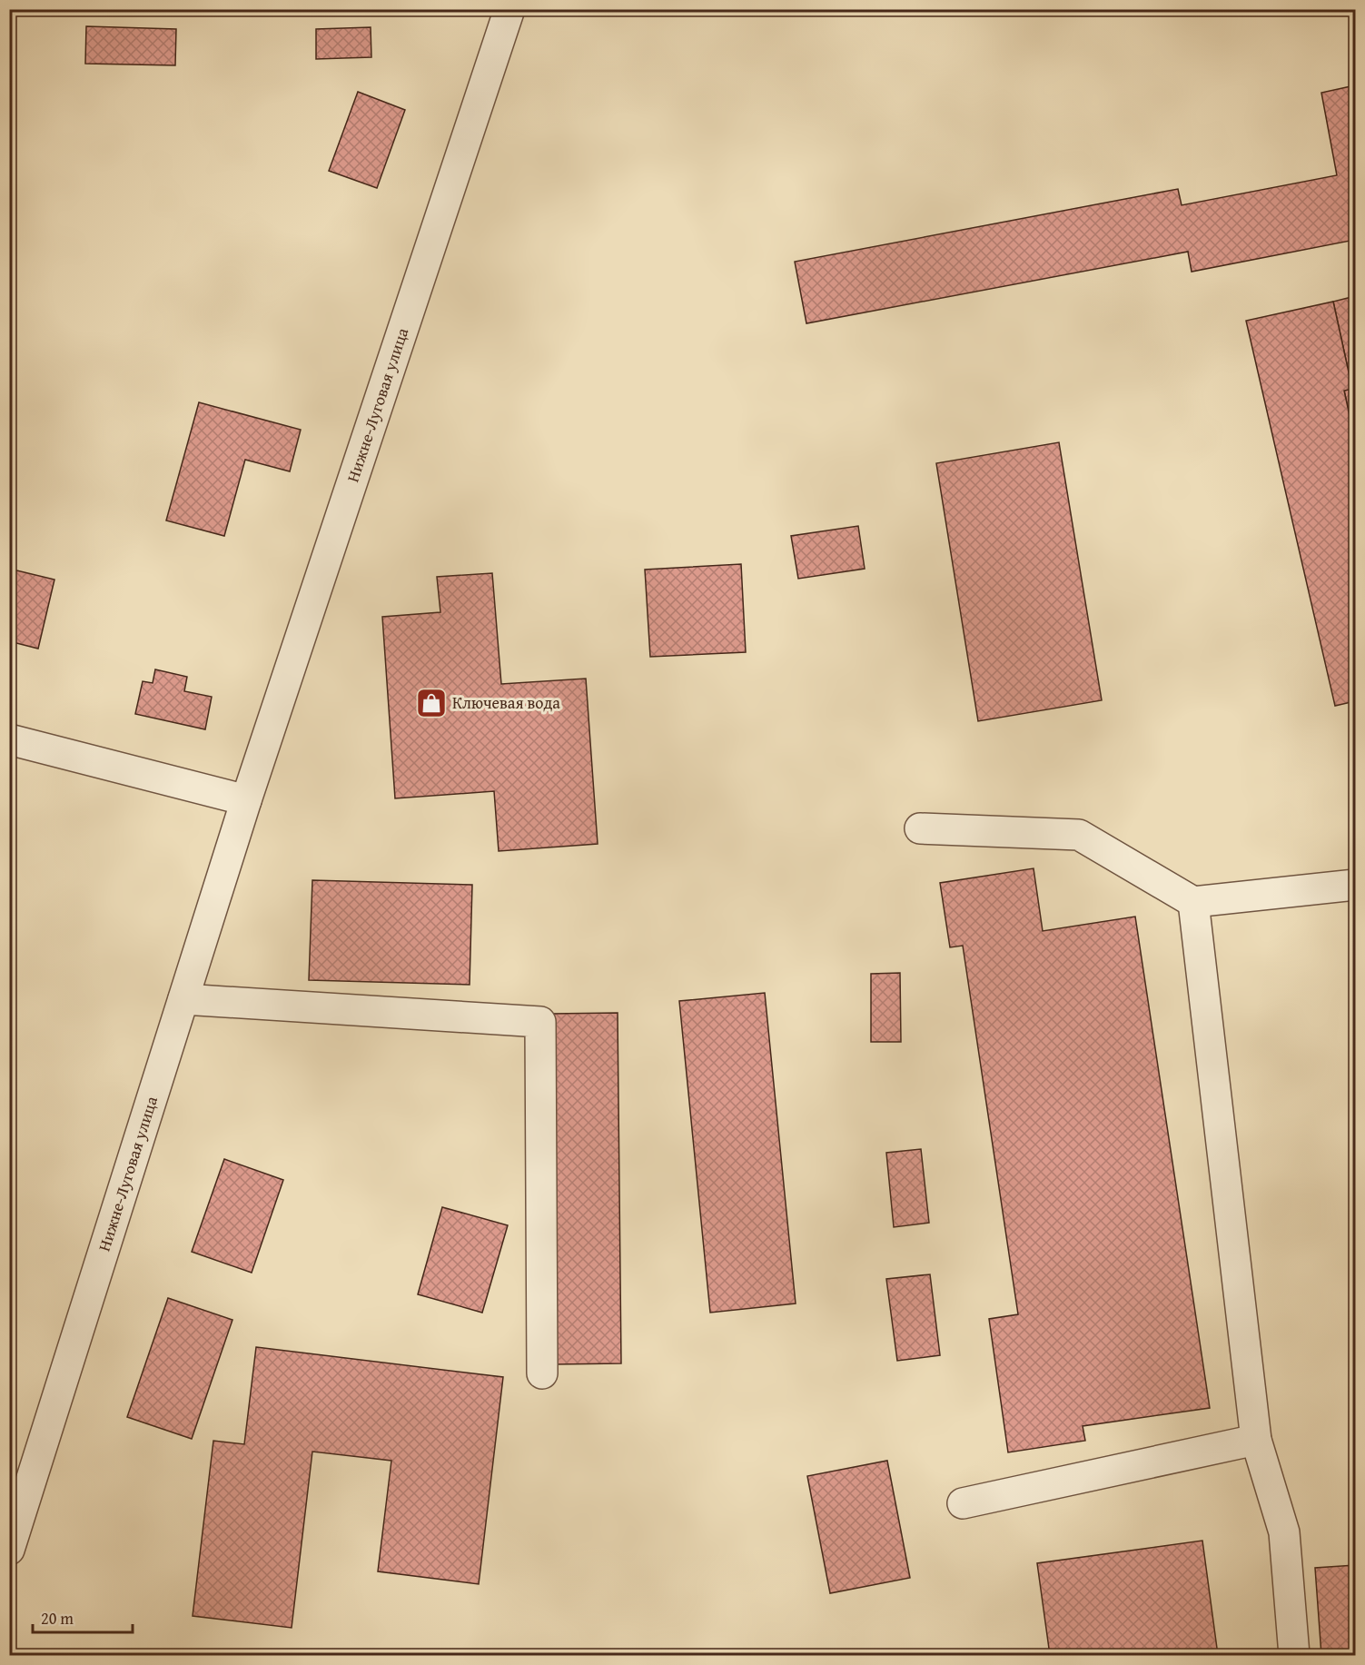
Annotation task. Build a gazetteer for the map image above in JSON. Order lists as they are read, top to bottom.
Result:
{
  "streets": {
    "street": ["Нижне-Луговая улица"]
  },
  "places": {
    "shop": ["Ключевая вода"]
  },
  "scale_bar": "20 m"
}
